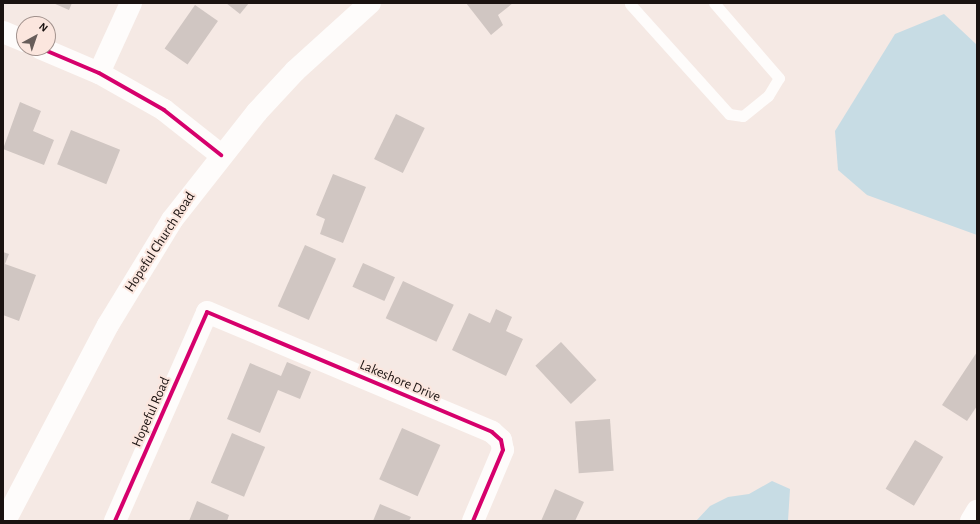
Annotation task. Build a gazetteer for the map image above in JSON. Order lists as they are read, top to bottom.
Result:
{
  "streets": {
    "street": ["Hopeful Church Road", "Lakeshore Drive", "Hopeful Road"]
  },
  "crossings": [
    ["Lakeshore Drive", "Hopeful Road"]
  ],
  "north": "top right"
}
